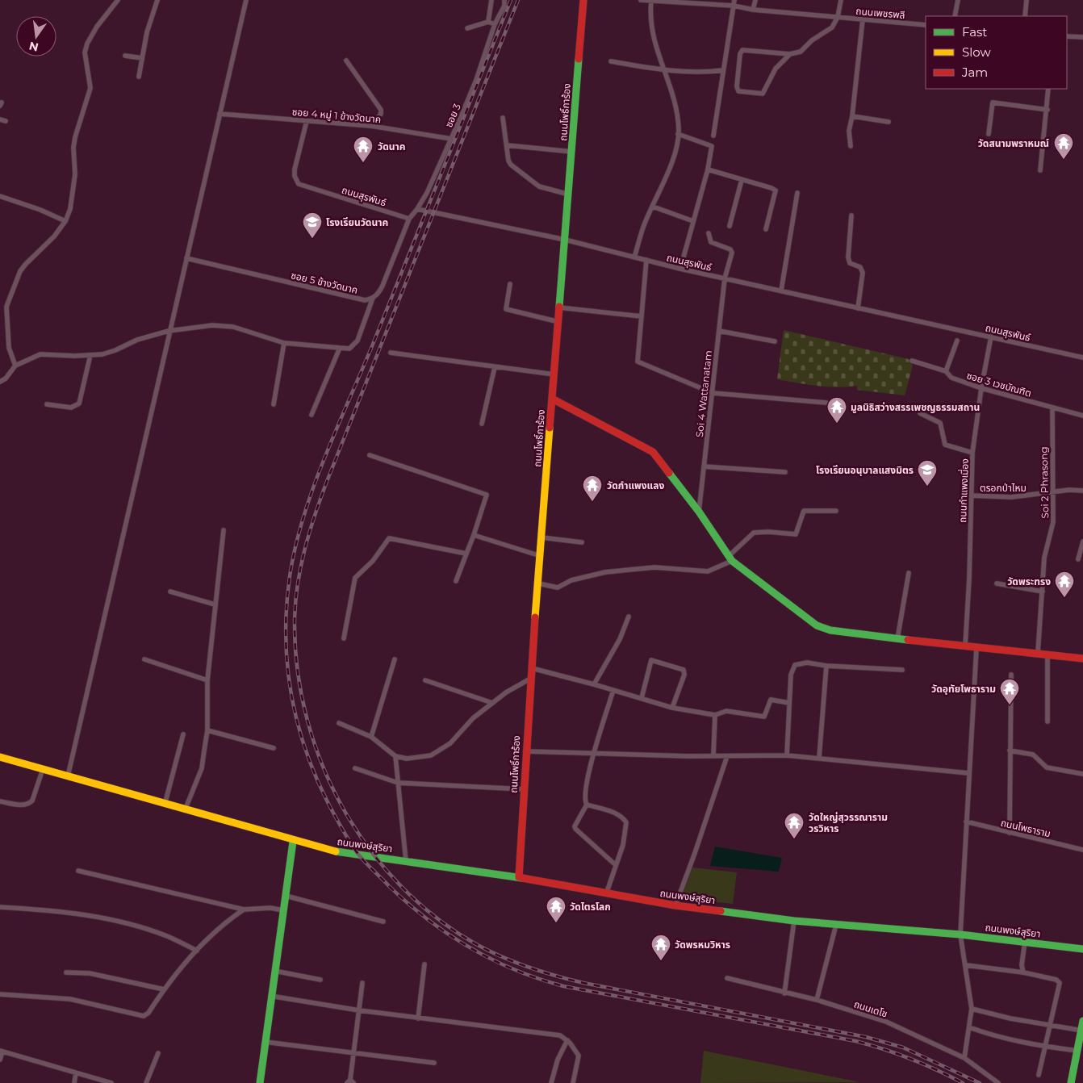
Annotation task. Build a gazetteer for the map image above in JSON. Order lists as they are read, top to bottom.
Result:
{
  "streets": {
    "street": [
      "ถนนเพชรพลี",
      "ถนนโพธิ์การ้อง",
      "ซอย 4 หมู่ 1 ข้างวัดนาค",
      "ซอย 3",
      "ถนนสุรพันธ์",
      "ซอย 5 ข้างวัดนาค",
      "ซอย 3 เวชบัณฑิต",
      "Soi 4 Wattanatam",
      "Soi 2 Phrasong",
      "ตรอกป่าไหม",
      "ถนนกำแพงเมี่อง",
      "ถนนโพธาราม",
      "ถนนพงษ์สุริยา",
      "ถนนเดโช"
    ]
  },
  "crossings": [
    ["ถนนโพธิ์การ้อง", "ถนนสุรพันธ์"],
    ["ถนนโพธิ์การ้อง", "ถนนพงษ์สุริยา"],
    ["ซอย 4 หมู่ 1 ข้างวัดนาค", "ซอย 3"],
    ["ซอย 4 หมู่ 1 ข้างวัดนาค", "ถนนสุรพันธ์"],
    ["ซอย 3", "ถนนสุรพันธ์"],
    ["ถนนสุรพันธ์", "Soi 4 Wattanatam"],
    ["ถนนสุรพันธ์", "ถนนกำแพงเมี่อง"],
    ["ซอย 3 เวชบัณฑิต", "Soi 2 Phrasong"],
    ["ซอย 3 เวชบัณฑิต", "ถนนกำแพงเมี่อง"],
    ["Soi 2 Phrasong", "ตรอกป่าไหม"],
    ["ตรอกป่าไหม", "ถนนกำแพงเมี่อง"]
  ],
  "places": {
    "temple": [
      "วัดสนามพราหมณ์",
      "วัดนาค",
      "มูลนิธิสว่างสรรเพชญธรรมสถาน",
      "วัดกำแพงแลง",
      "วัดพระทรง",
      "วัดอุทัยโพธาราม",
      "วัดใหญ่สุวรรณาราม วรวิหาร",
      "วัดไตรโลก",
      "วัดพรหมวิหาร"
    ],
    "school or university": ["โรงเรียนวัดนาค", "โรงเรียนอนุบาลแสงมิตร"]
  },
  "legend": ["Fast", "Slow", "Jam"],
  "north": "bottom"
}
